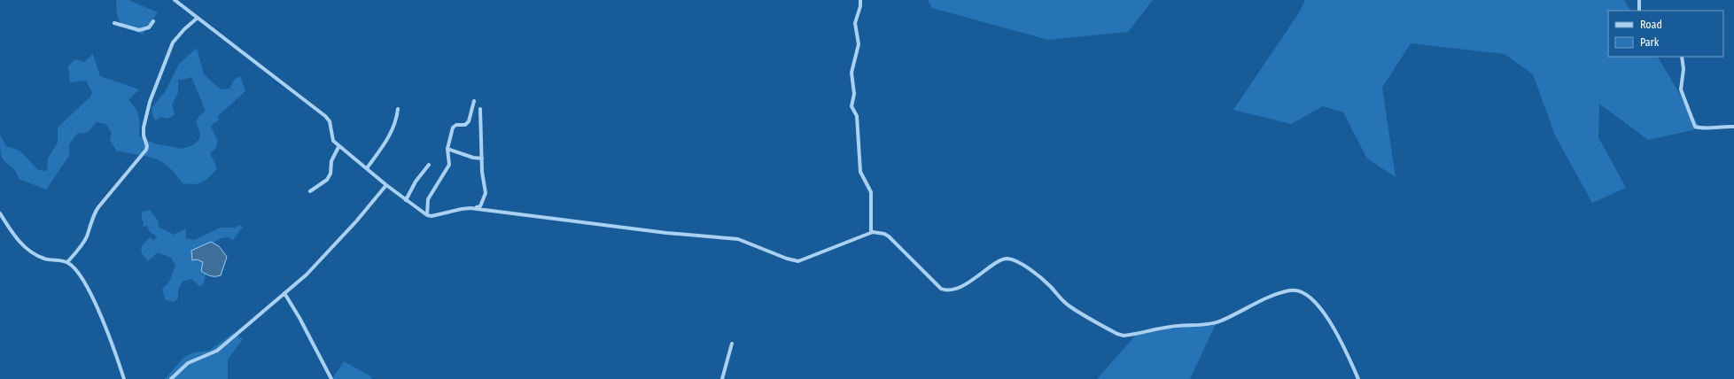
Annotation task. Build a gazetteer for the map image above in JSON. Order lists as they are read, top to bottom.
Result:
{
  "legend": ["Road", "Park"]
}
